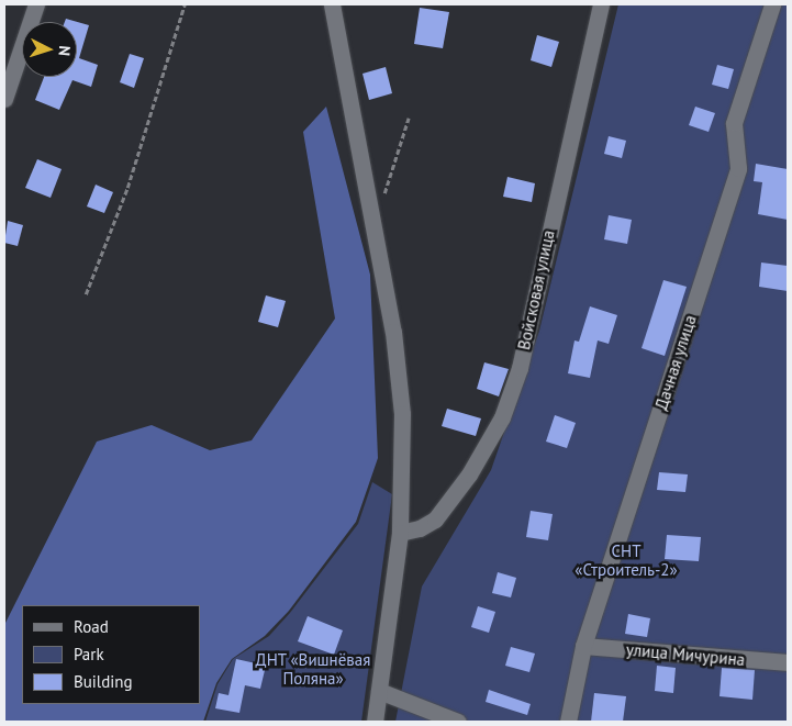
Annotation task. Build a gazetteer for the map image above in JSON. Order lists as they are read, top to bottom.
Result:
{
  "streets": {
    "street": ["Войсковая улица", "Дачная улица", "улица Мичурина"]
  },
  "crossings": [
    ["Дачная улица", "улица Мичурина"]
  ],
  "parks": ["СНТ «Строитель-2»", "ДНТ «Вишнёвая Поляна»"],
  "legend": ["Road", "Park", "Building"],
  "north": "right"
}
